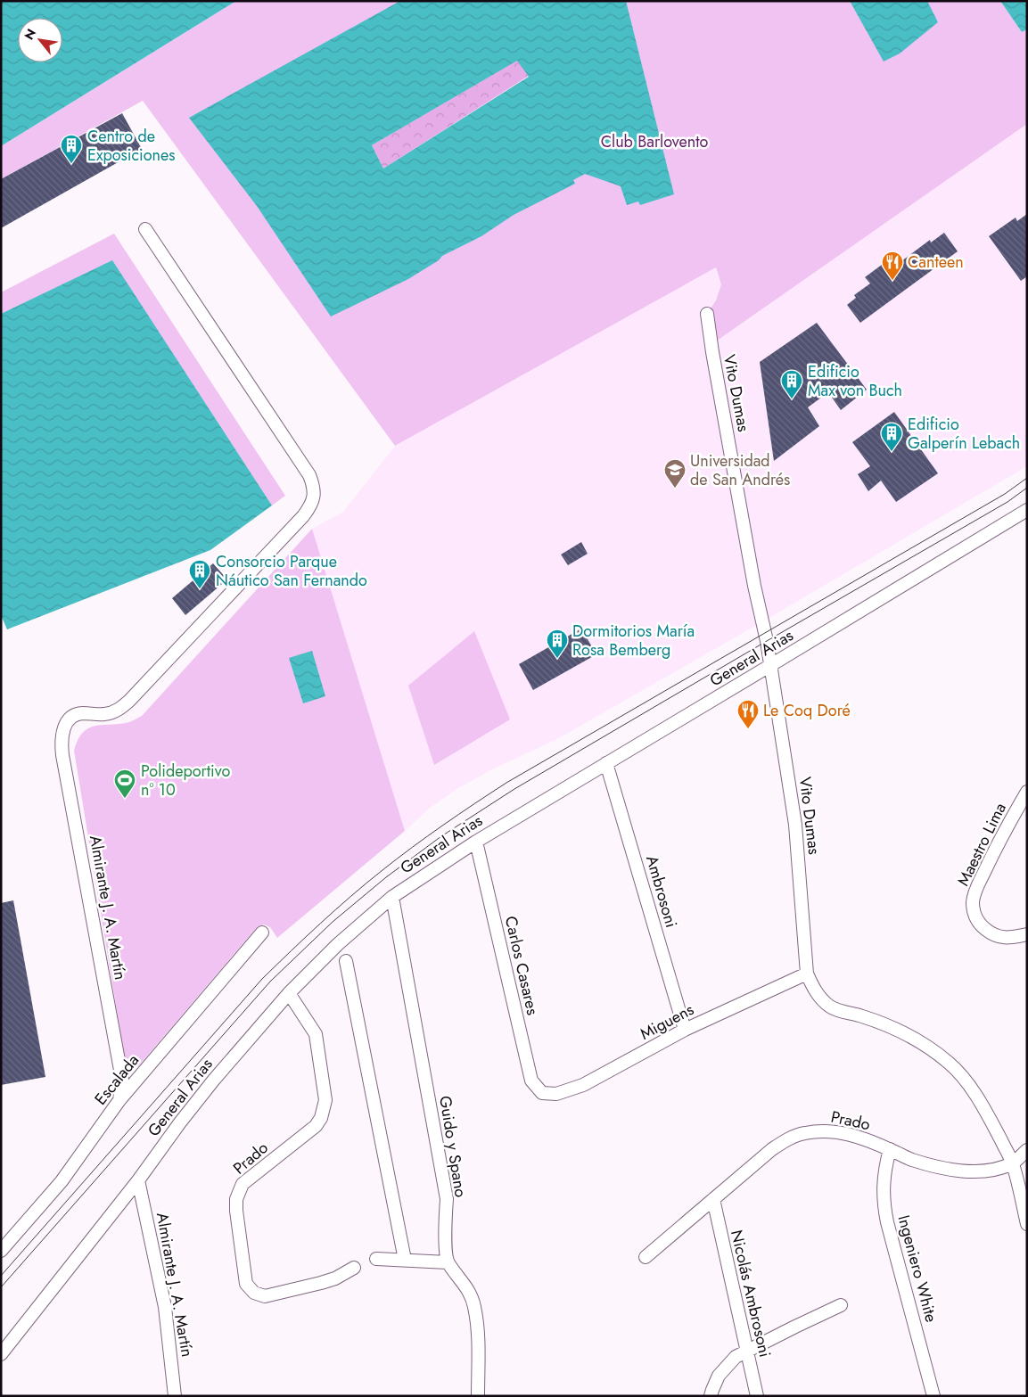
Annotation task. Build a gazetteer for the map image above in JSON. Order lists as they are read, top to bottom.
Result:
{
  "streets": {
    "street": [
      "Vito Dumas",
      "General Arias",
      "Maestro Lima",
      "Ambrosoni",
      "Almirante J. A. Martín",
      "Carlos Casares",
      "Miguens",
      "Escalada",
      "Prado",
      "Guido y Spano",
      "Ingeniero White",
      "Nicolás Ambrosoni"
    ]
  },
  "crossings": [
    ["Vito Dumas", "General Arias"],
    ["Vito Dumas", "Miguens"],
    ["Vito Dumas", "Prado"],
    ["General Arias", "Ambrosoni"],
    ["General Arias", "Almirante J. A. Martín"],
    ["General Arias", "Carlos Casares"],
    ["General Arias", "Prado"],
    ["General Arias", "Guido y Spano"],
    ["Ambrosoni", "Miguens"],
    ["Almirante J. A. Martín", "Escalada"],
    ["Carlos Casares", "Miguens"],
    ["Prado", "Ingeniero White"],
    ["Prado", "Nicolás Ambrosoni"]
  ],
  "parks": ["Club Barlovento"],
  "places": {
    "building": [
      "Centro de Exposiciones",
      "Edificio Max von Buch",
      "Edificio Galperín Lebach",
      "Consorcio Parque Náutico San Fernando",
      "Dormitorios María Rosa Bemberg"
    ],
    "restaurant": ["Canteen", "Le Coq Doré"],
    "school or university": ["Universidad de San Andrés"],
    "sports": ["Polideportivo n° 10"]
  },
  "north": "top left"
}
